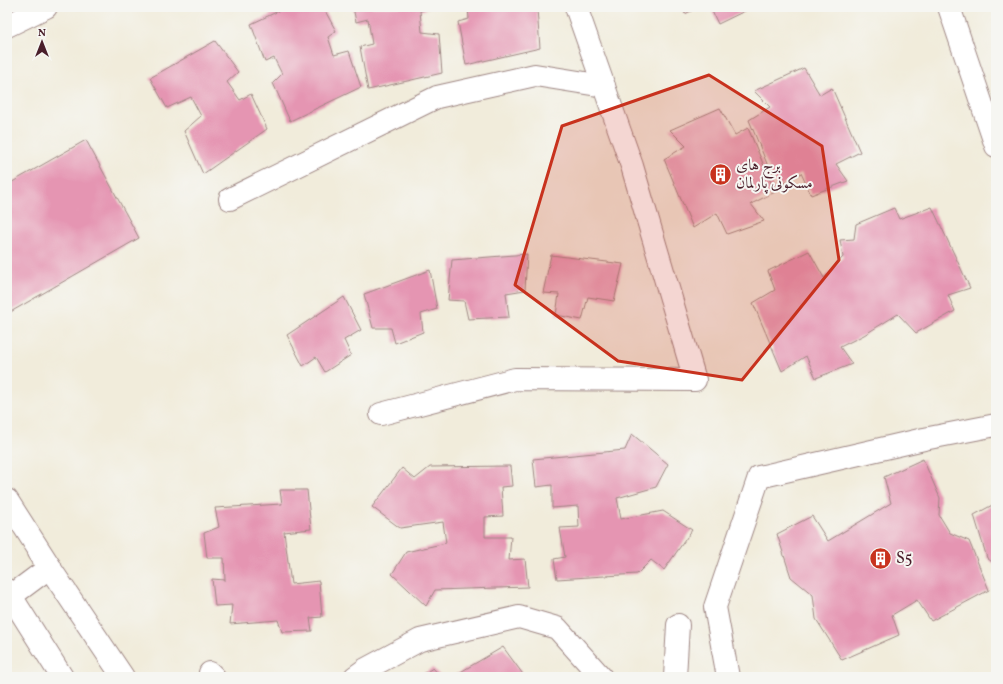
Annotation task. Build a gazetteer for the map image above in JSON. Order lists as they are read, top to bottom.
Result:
{
  "places": {
    "building": ["برج های مسکونی پارلمان", "S5"]
  },
  "north": "top"
}
